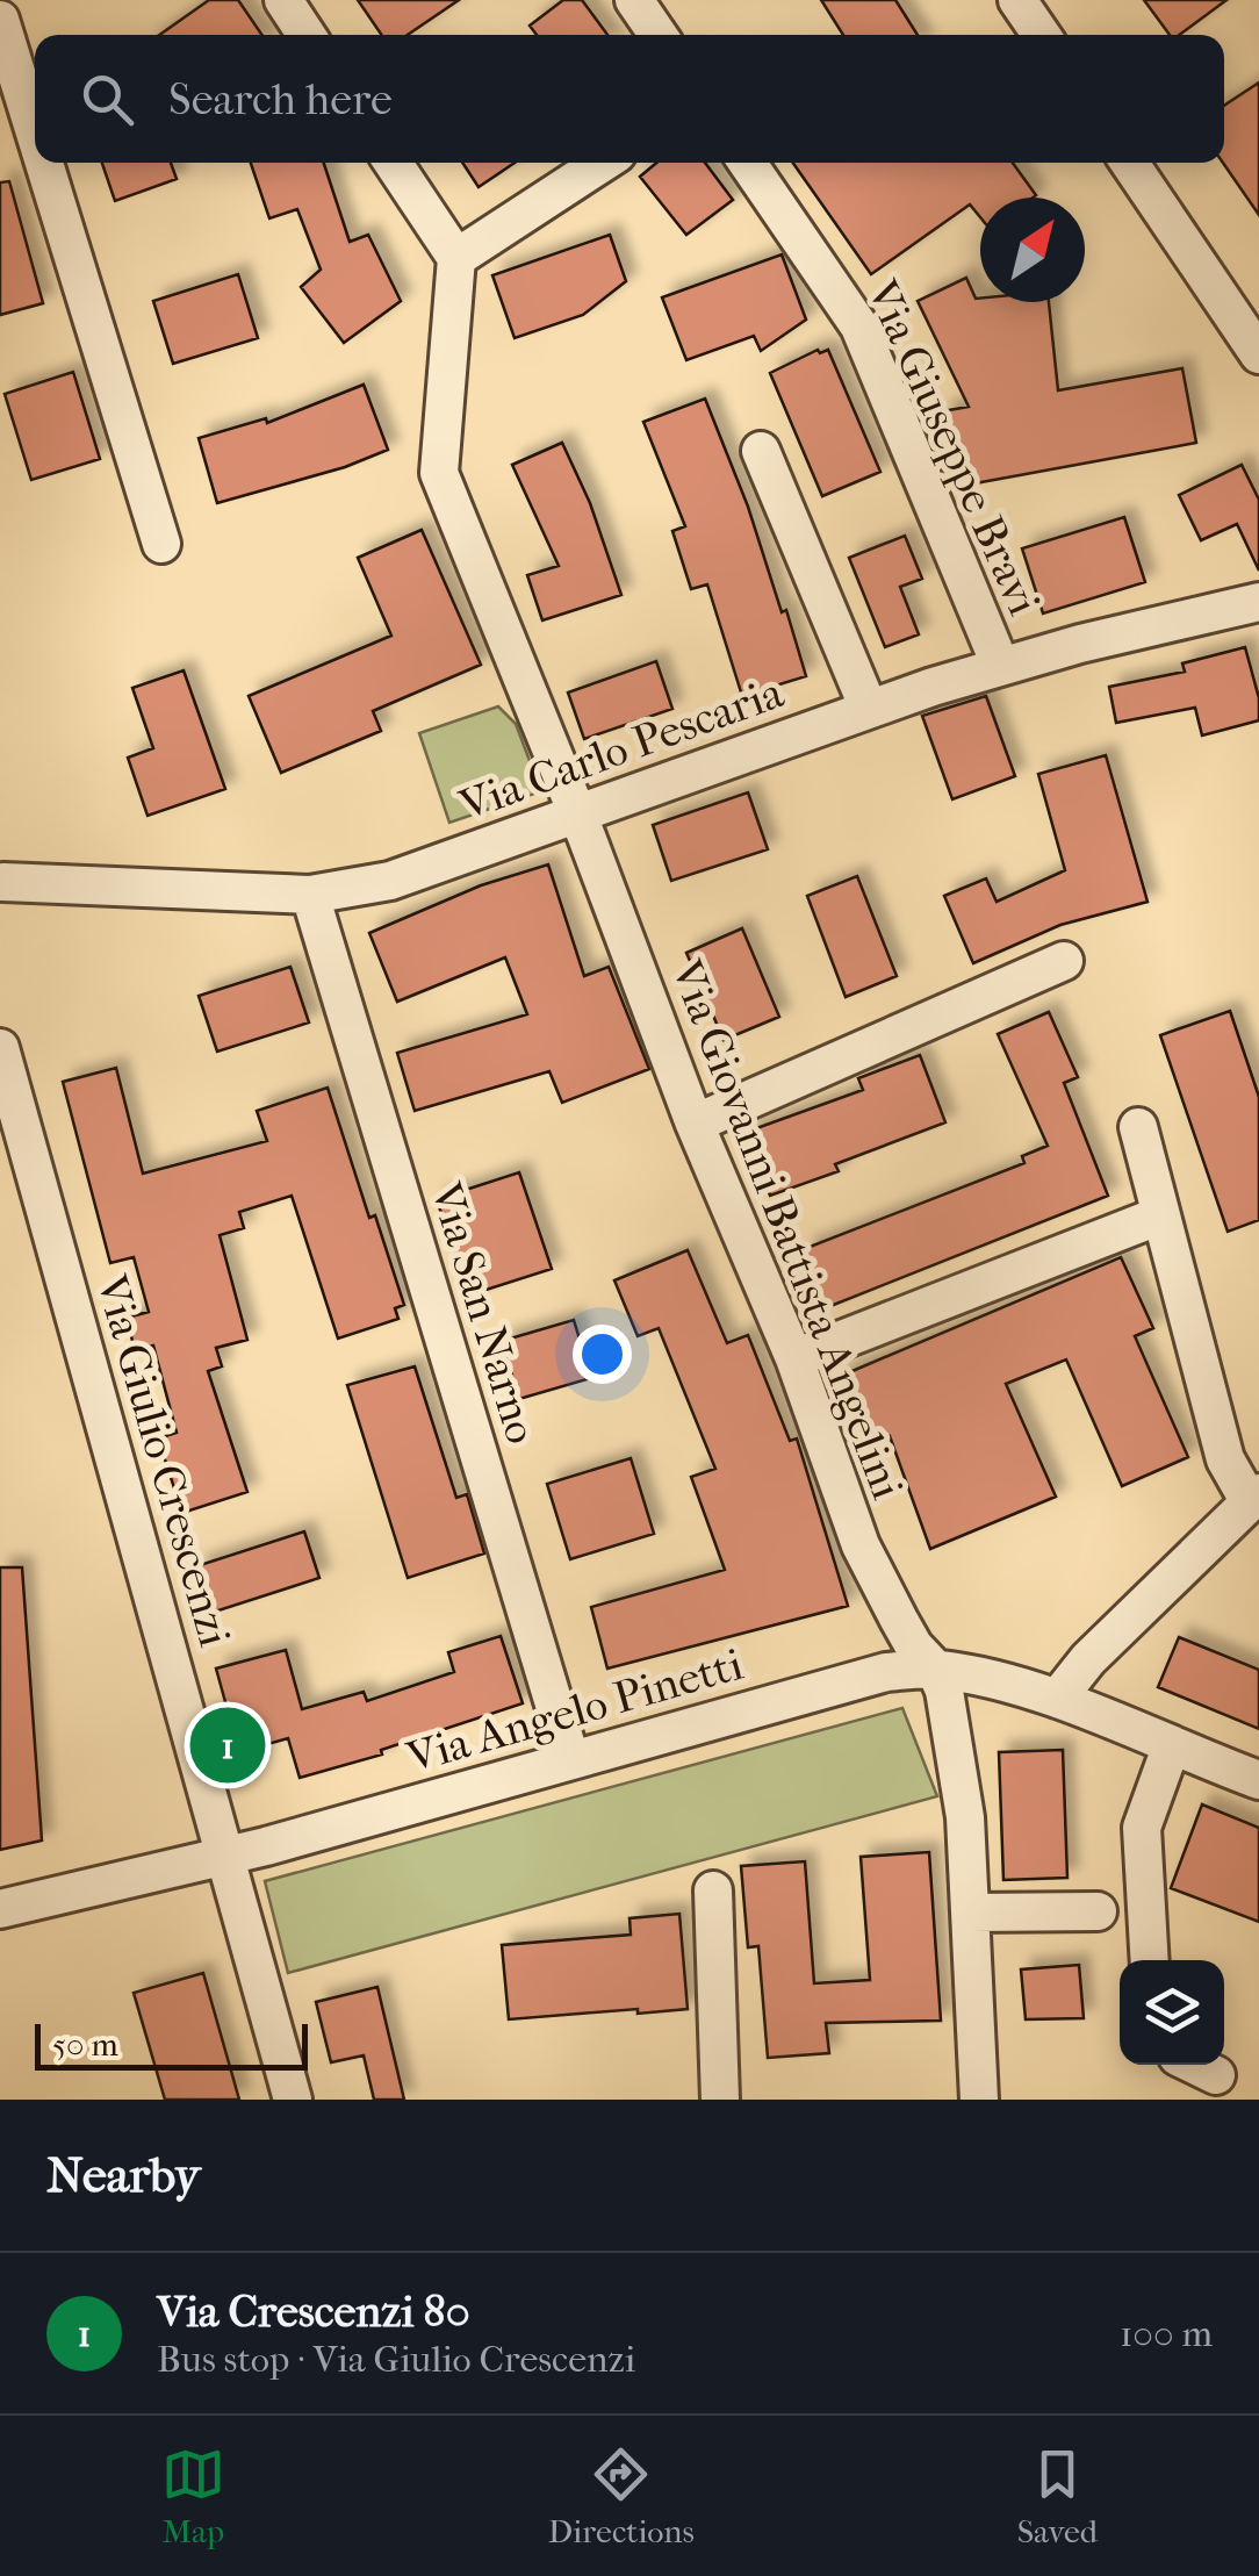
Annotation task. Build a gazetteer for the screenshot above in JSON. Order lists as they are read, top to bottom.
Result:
{
  "streets": {
    "street": [
      "Via Giuseppe Bravi",
      "Via Carlo Pescaria",
      "Via Giovanni Battista Angelini",
      "Via San Narno",
      "Via Giulio Crescenzi",
      "Via Angelo Pinetti"
    ]
  },
  "crossings": [
    ["Via Giuseppe Bravi", "Via Carlo Pescaria"],
    ["Via Carlo Pescaria", "Via Giovanni Battista Angelini"],
    ["Via Carlo Pescaria", "Via San Narno"],
    ["Via Giovanni Battista Angelini", "Via Angelo Pinetti"],
    ["Via San Narno", "Via Angelo Pinetti"],
    ["Via Giulio Crescenzi", "Via Angelo Pinetti"]
  ],
  "scale_bar": "50 m",
  "north": "top right",
  "page": {
    "search": "Search here",
    "pins": "1",
    "scale": "50 m",
    "heading": "Nearby",
    "list": [
      {
        "mark": "1",
        "name": "Via Crescenzi 80",
        "note": "Bus stop · Via Giulio Crescenzi",
        "value": "100 m"
      }
    ],
    "nav": ["Map", "Directions", "Saved"]
  }
}
